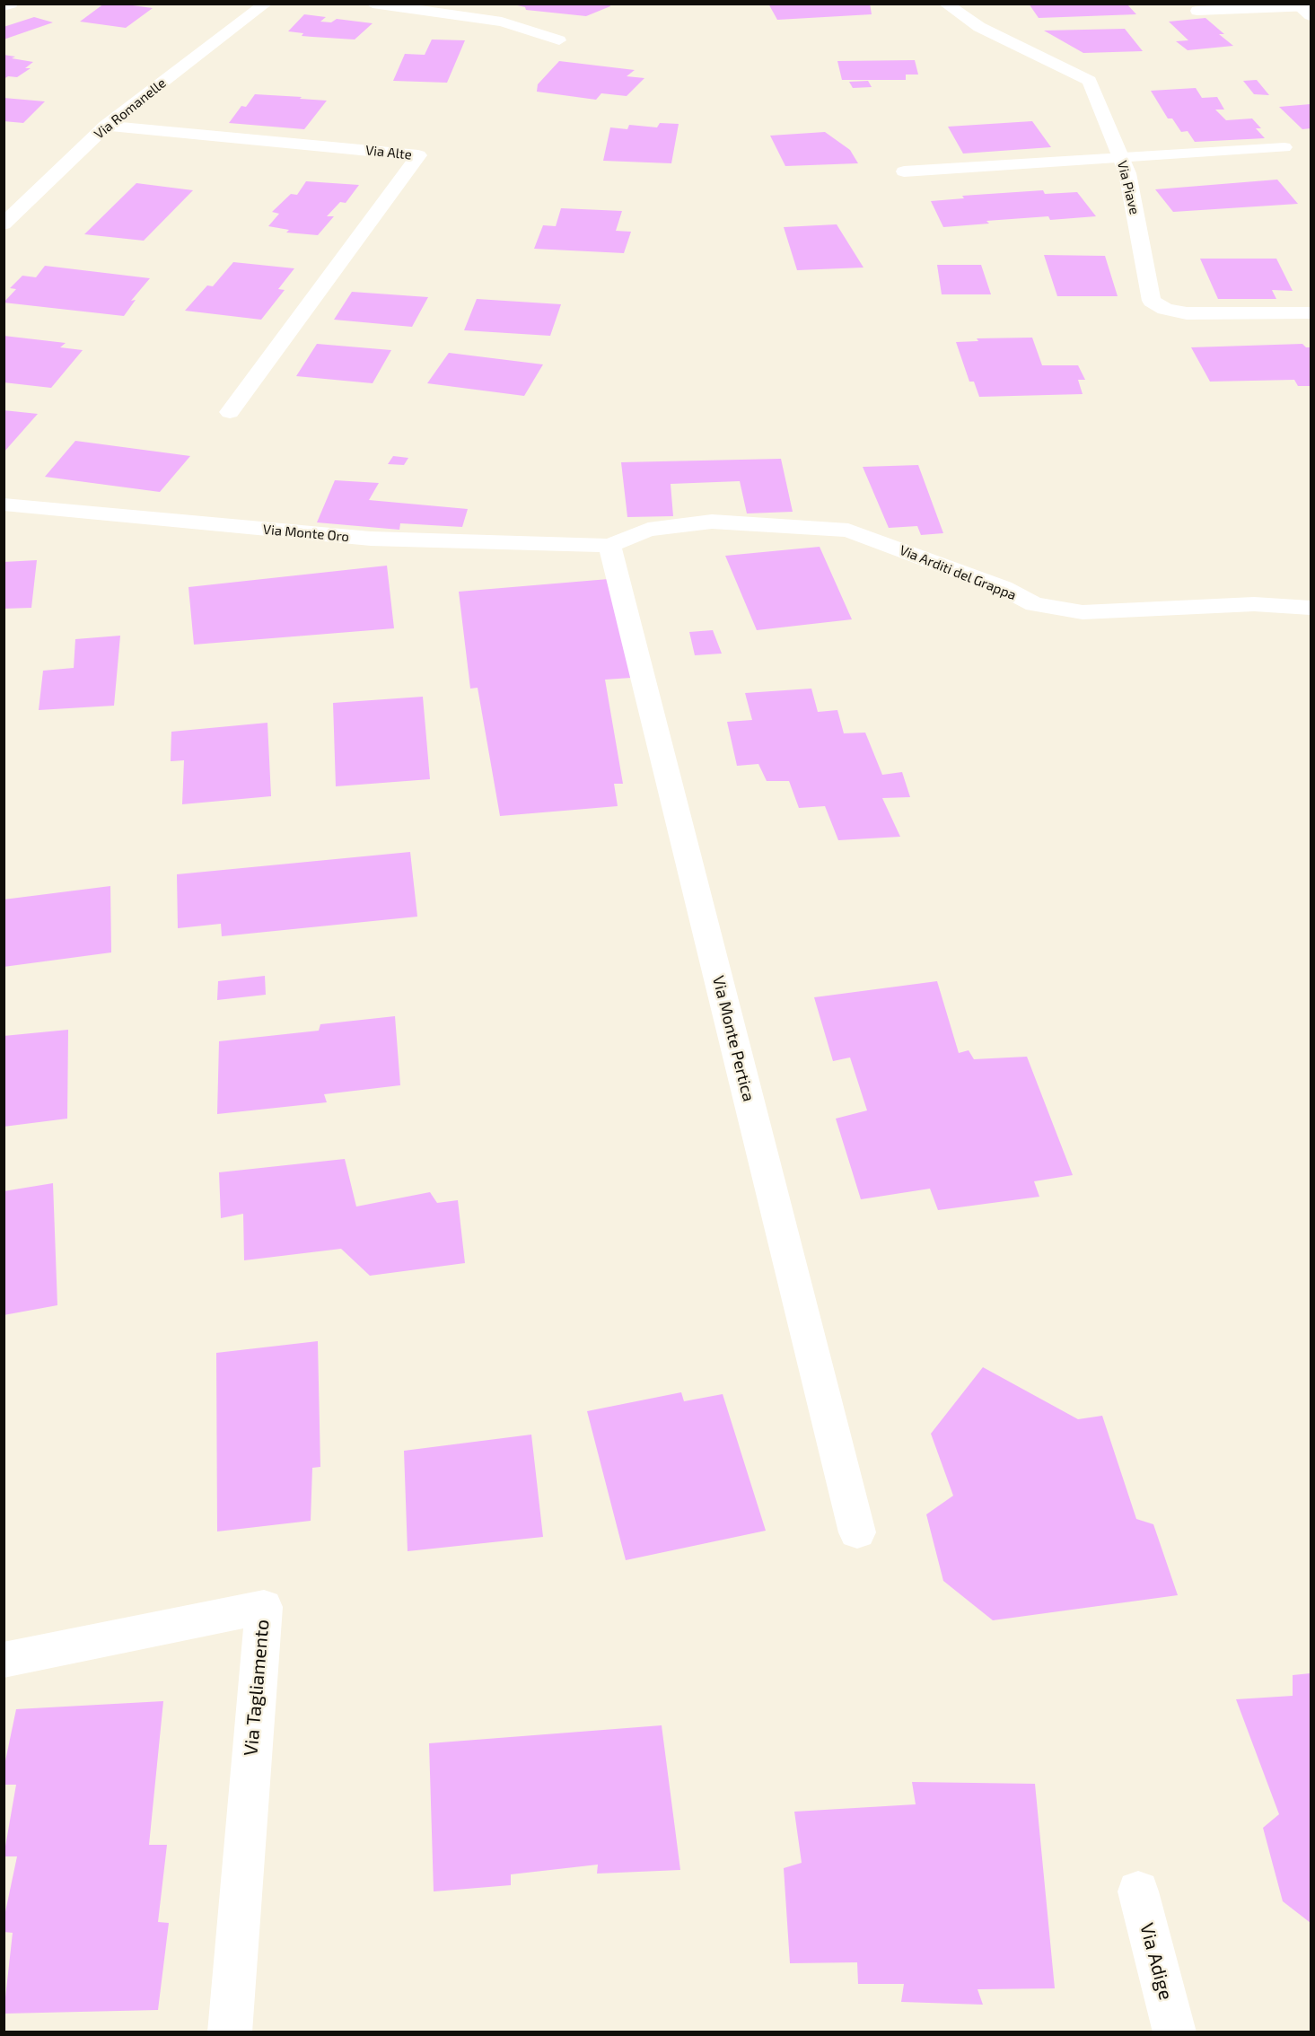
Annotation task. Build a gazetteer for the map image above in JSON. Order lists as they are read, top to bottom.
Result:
{
  "streets": {
    "street": [
      "Via Romanelle",
      "Via Alte",
      "Via Piave",
      "Via Monte Oro",
      "Via Arditi del Grappa",
      "Via Monte Pertica",
      "Via Tagliamento",
      "Via Adige"
    ]
  },
  "crossings": [
    ["Via Romanelle", "Via Alte"],
    ["Via Monte Oro", "Via Arditi del Grappa"],
    ["Via Monte Oro", "Via Monte Pertica"],
    ["Via Arditi del Grappa", "Via Monte Pertica"]
  ]
}
